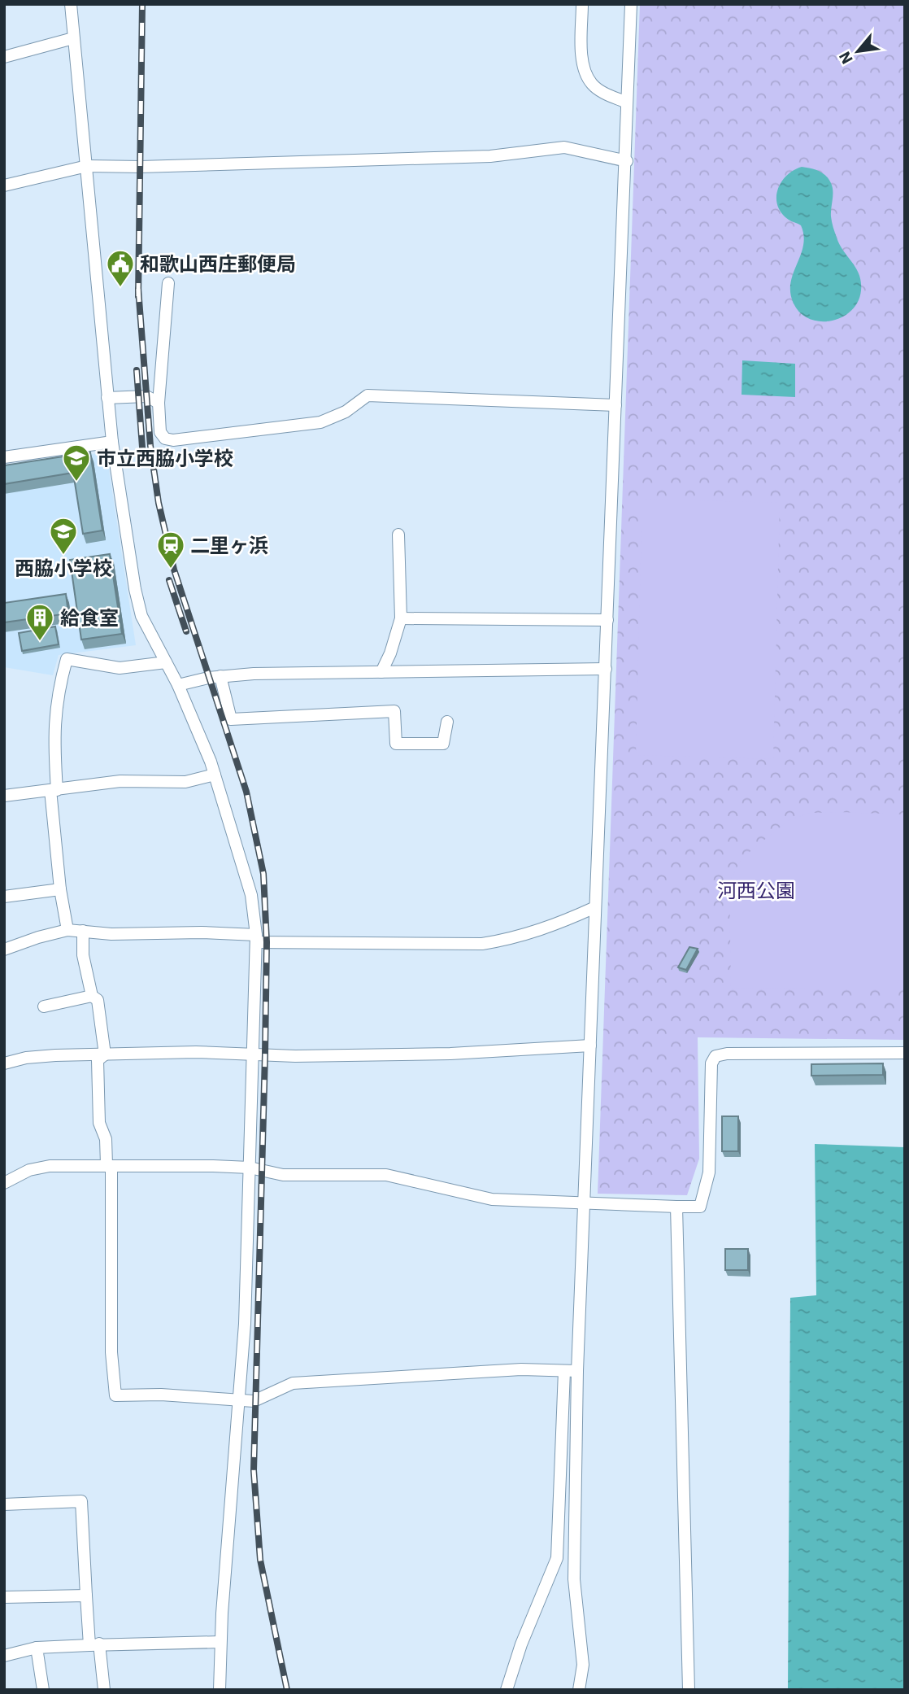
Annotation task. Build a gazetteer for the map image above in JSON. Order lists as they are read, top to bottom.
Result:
{
  "parks": ["河西公園"],
  "places": {
    "public building": ["和歌山西庄郵便局"],
    "school or university": ["市立西脇小学校", "西脇小学校"],
    "station": ["二里ヶ浜"],
    "building": ["給食室"]
  },
  "north": "bottom left"
}
